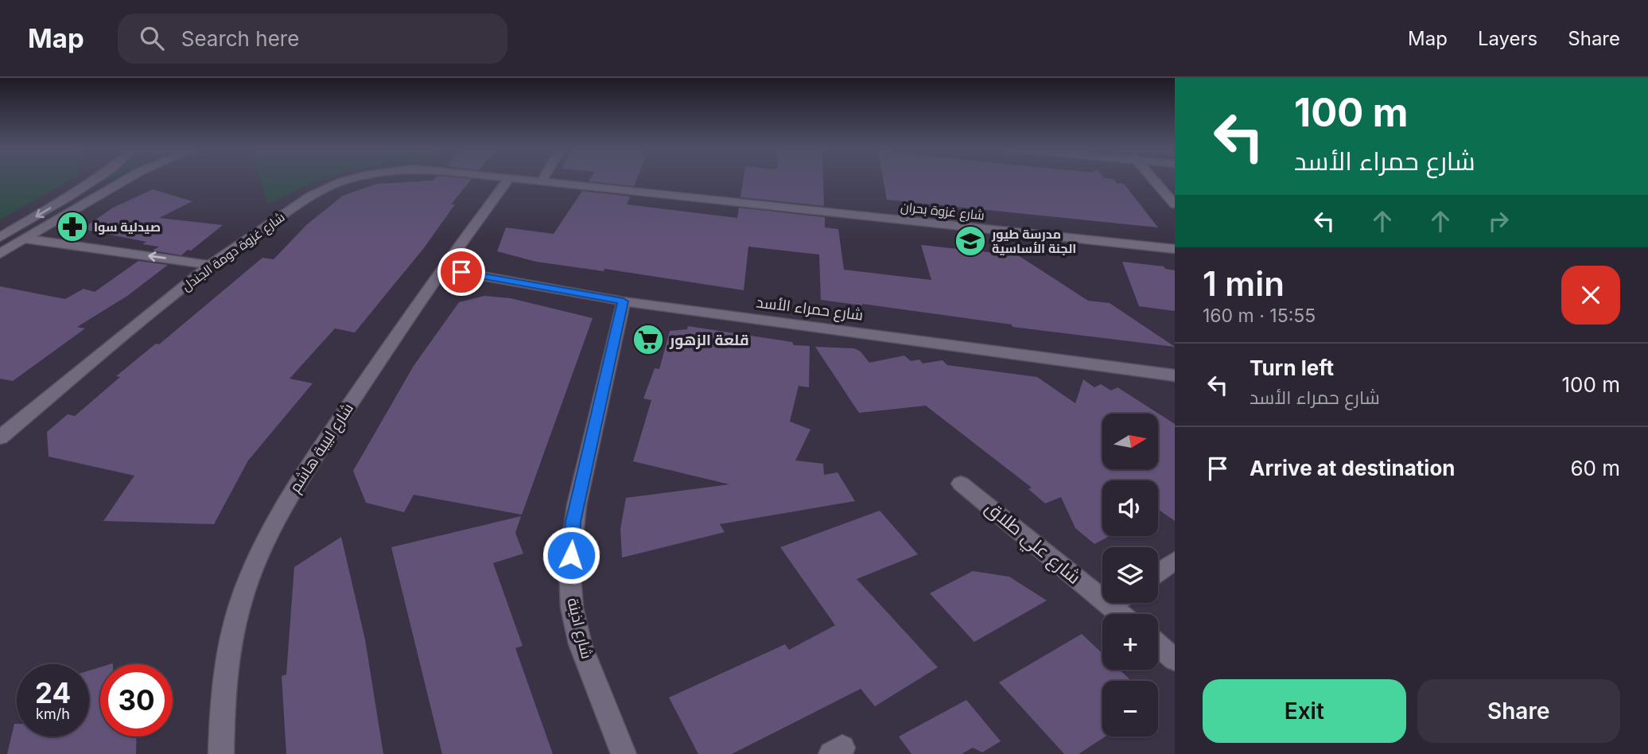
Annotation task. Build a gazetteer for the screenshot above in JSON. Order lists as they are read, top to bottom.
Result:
{
  "streets": {
    "street": [
      "شارع غزوة بحران",
      "شارع غزوة دومة الجندل",
      "شارع حمراء الأسد",
      "شارع لبيبة هاشم",
      "شارع علي طلاق",
      "شارع اذينة"
    ]
  },
  "crossings": [
    ["شارع حمراء الأسد", "شارع لبيبة هاشم"],
    ["شارع حمراء الأسد", "شارع اذينة"]
  ],
  "places": {
    "pharmacy": ["صيدلية سوا"],
    "school or university": ["مدرسة طيور الجنة الأساسية"],
    "supermarket": ["قلعة الزهور"]
  },
  "north": "right",
  "page": {
    "header": "Map",
    "search": "Search here",
    "nav": ["Map", "Layers", "Share"],
    "turn": ["100 m", "شارع حمراء الأسد"],
    "heading": ["1 min", "160 m · 15:55"],
    "list": [
      {
        "name": "Turn left",
        "note": "شارع حمراء الأسد",
        "value": "100 m"
      },
      {
        "name": "Arrive at destination",
        "value": "60 m"
      }
    ],
    "map_buttons": ["+", "−"],
    "speed": "24 km/h",
    "limit": "30",
    "buttons": ["Exit", "Share"]
  }
}
